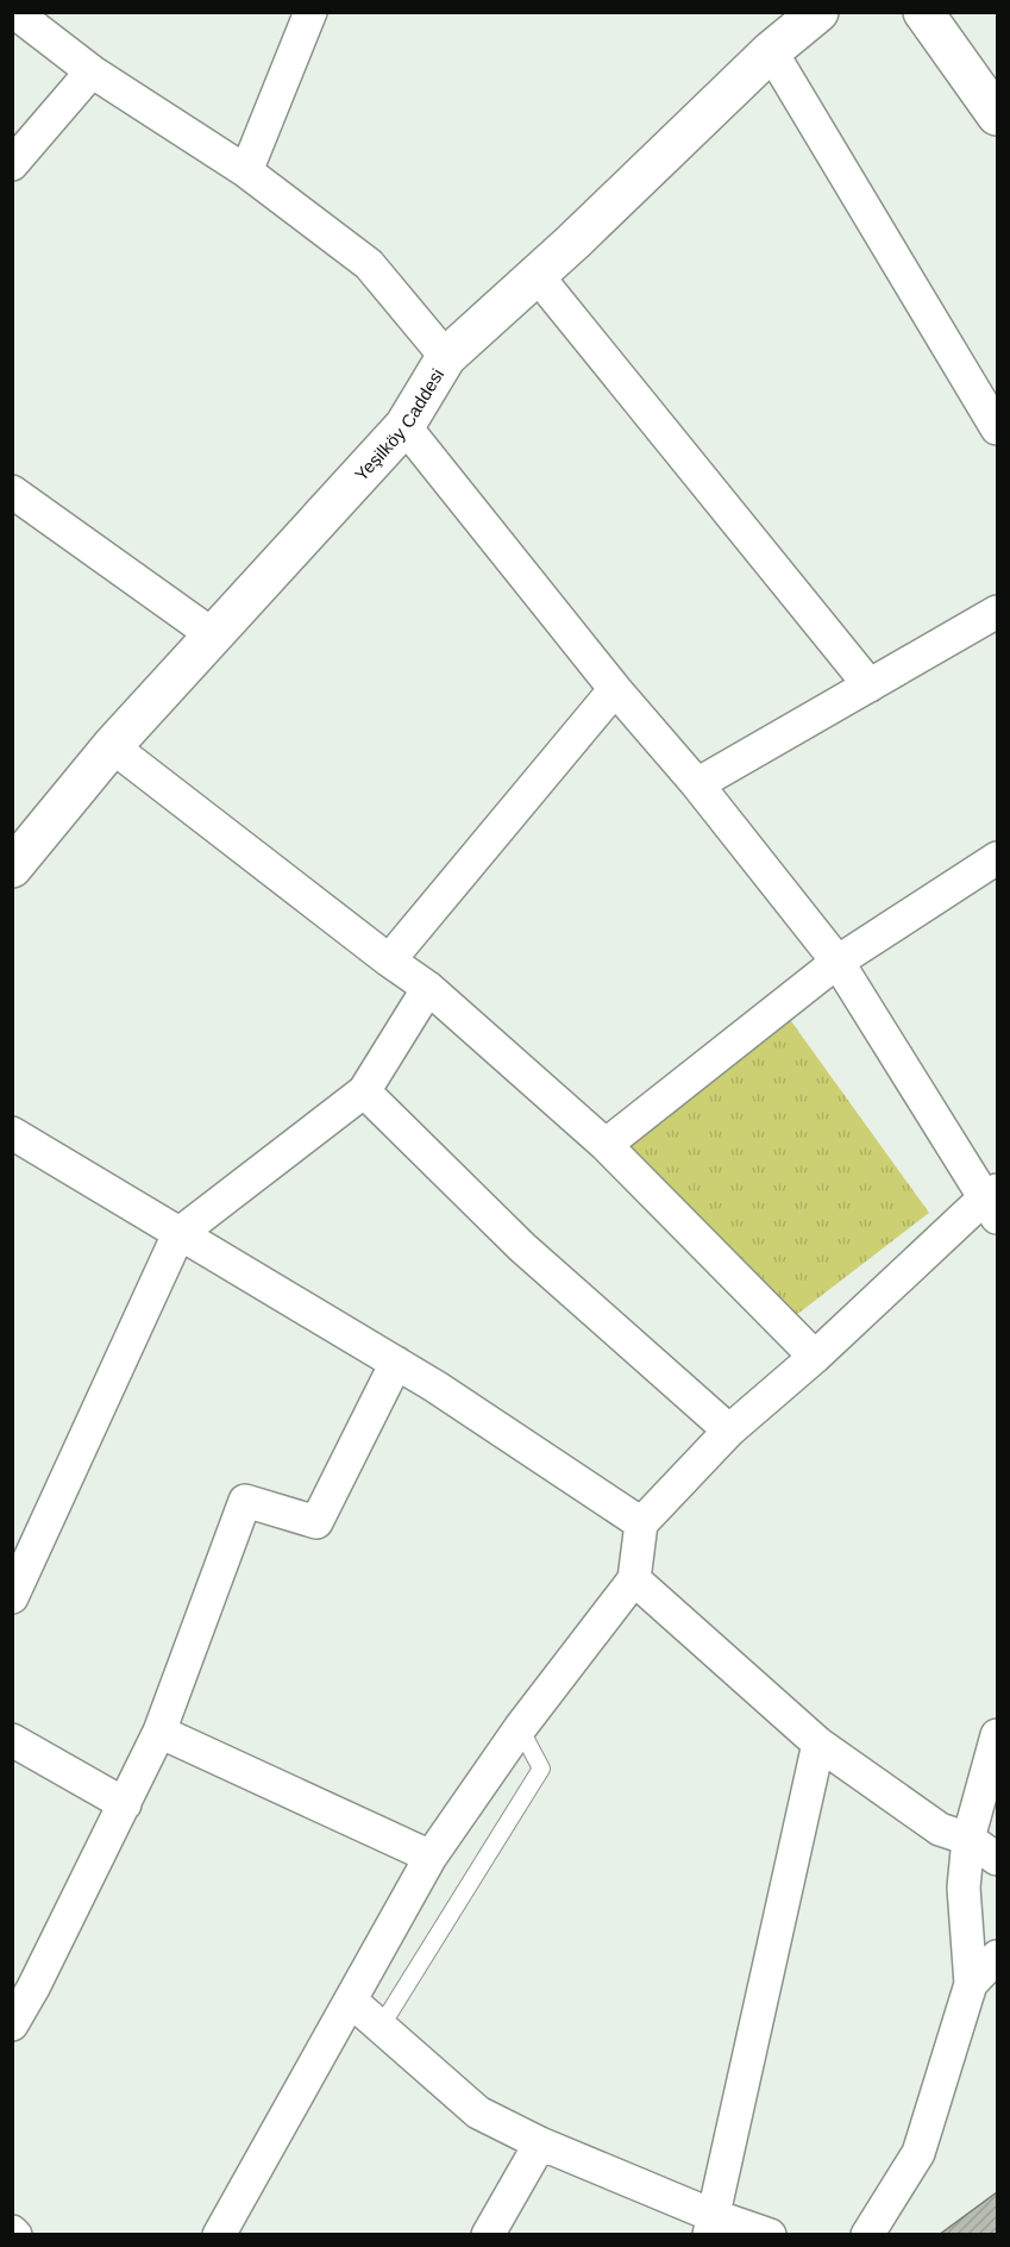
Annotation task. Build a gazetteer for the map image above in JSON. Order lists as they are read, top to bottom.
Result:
{
  "streets": {
    "street": ["Yeşilköy Caddesi"]
  }
}
